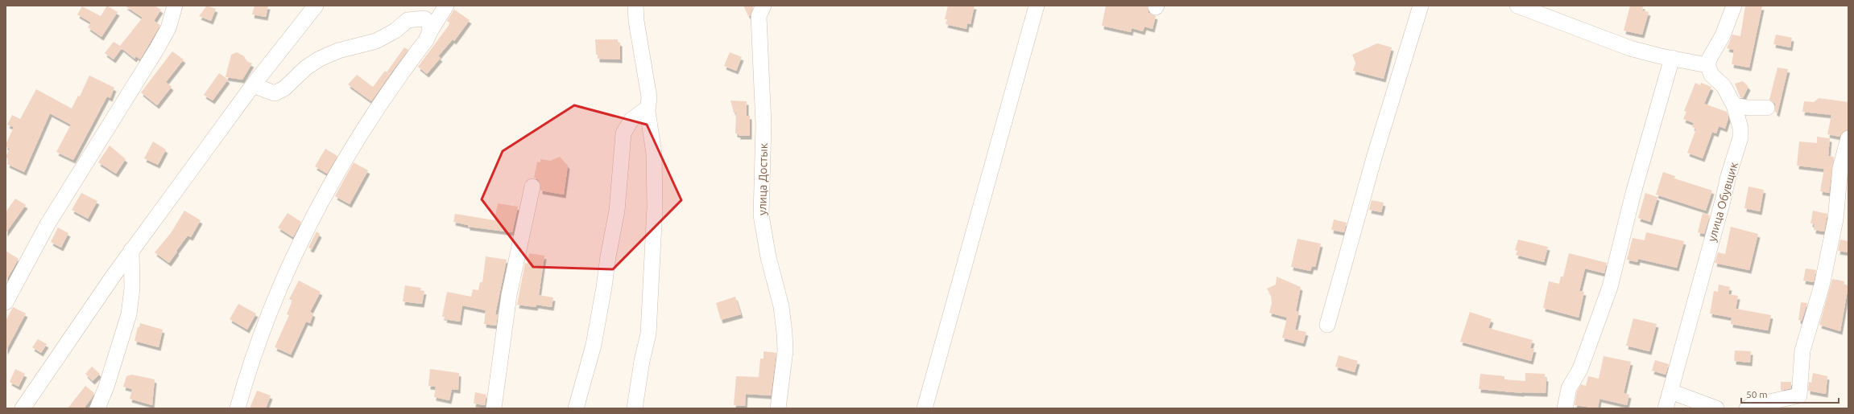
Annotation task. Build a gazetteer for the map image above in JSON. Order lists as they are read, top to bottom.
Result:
{
  "streets": {
    "street": ["улица Достык", "улица Обувщик"]
  },
  "scale_bar": "50 m"
}
